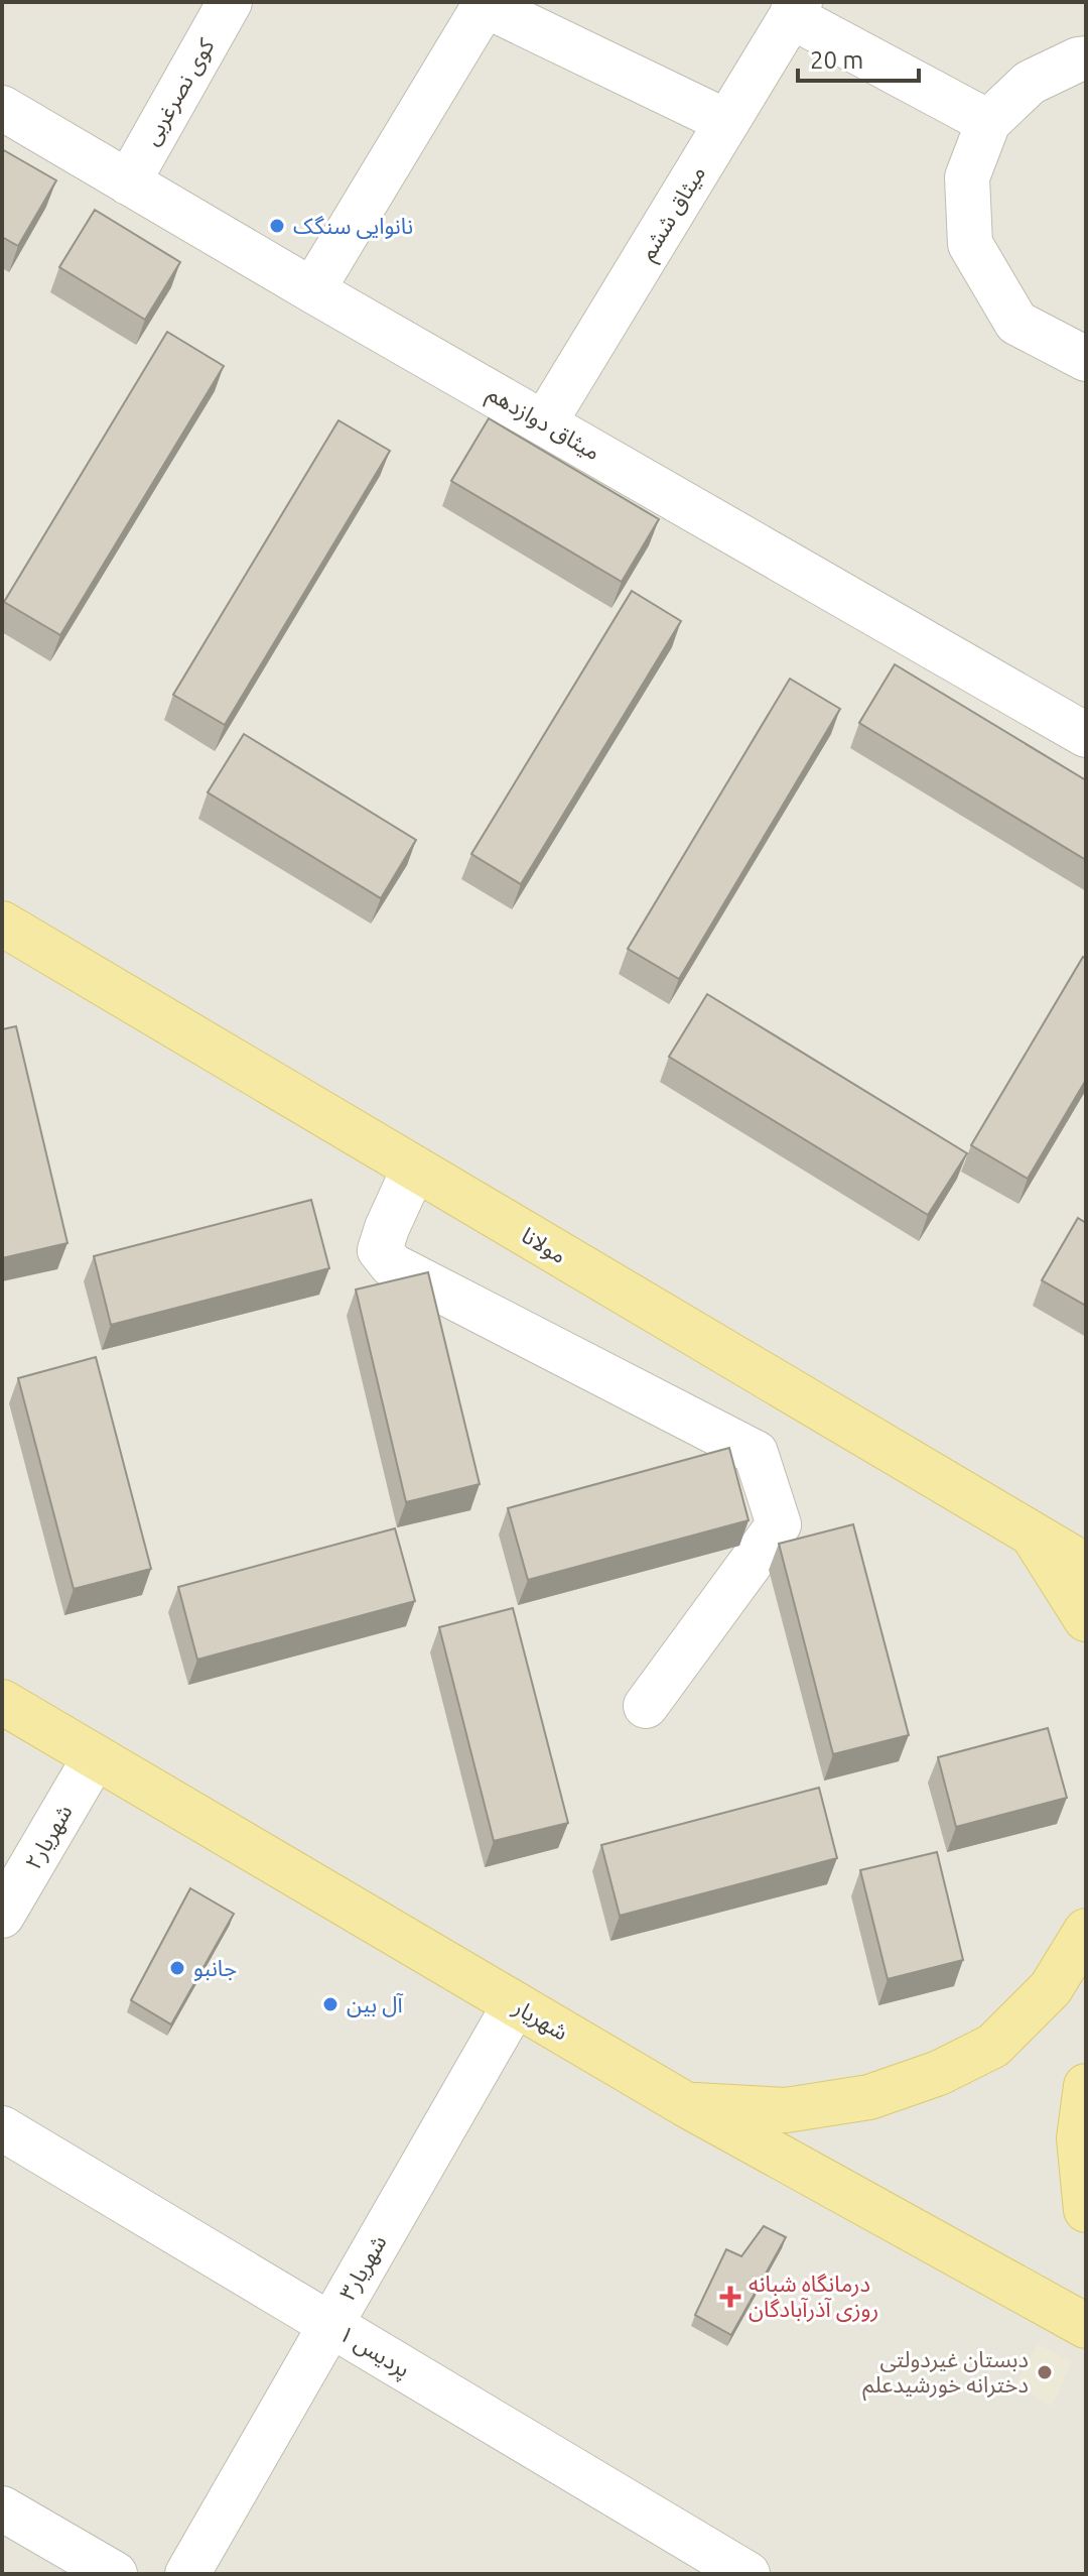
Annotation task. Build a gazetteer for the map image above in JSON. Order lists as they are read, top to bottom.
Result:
{
  "streets": {
    "main road": ["مولانا", "شهریار"],
    "street": [
      "کوی نصرغربی",
      "میثاق ششم",
      "میثاق دوازدهم",
      "شهریار۲",
      "شهریار۳",
      "پردیس ۱"
    ]
  },
  "crossings": [
    ["کوی نصرغربی", "میثاق دوازدهم"],
    ["میثاق ششم", "میثاق دوازدهم"],
    ["شهریار۲", "شهریار"],
    ["شهریار", "شهریار۳"],
    ["شهریار۳", "پردیس ۱"]
  ],
  "places": {
    "other": [
      "نانوایی سنگک",
      "جانبو",
      "آل بین",
      "دبستان غیردولتی دخترانه خورشیدعلم"
    ],
    "health": ["درمانگاه شبانه روزی آذرآبادگان"]
  },
  "scale_bar": "20 m"
}
